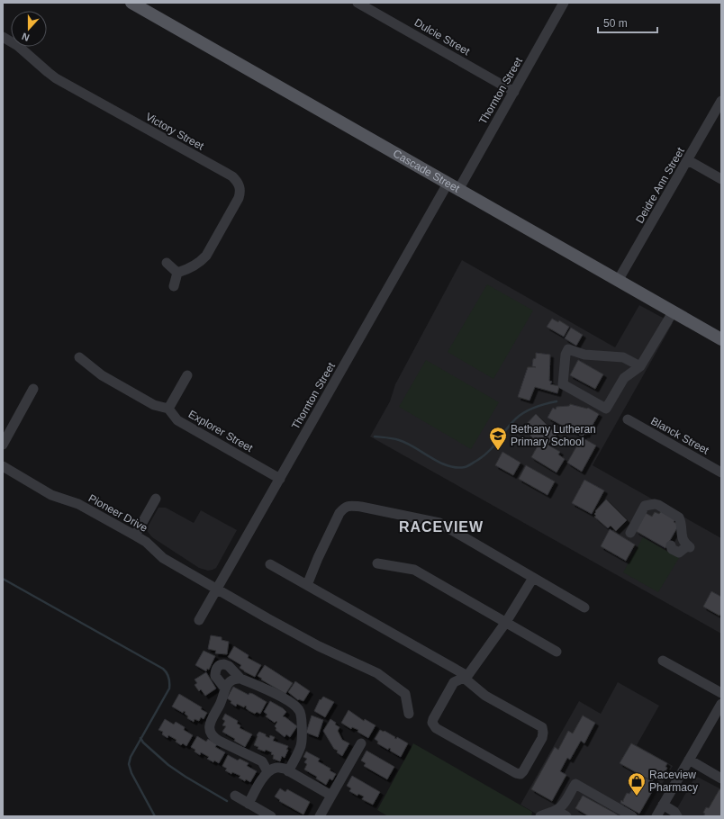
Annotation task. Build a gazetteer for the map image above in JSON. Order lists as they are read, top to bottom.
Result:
{
  "streets": {
    "main road": ["Cascade Street"],
    "street": [
      "Dulcie Street",
      "Thornton Street",
      "Victory Street",
      "Deidre Ann Street",
      "Explorer Street",
      "Blanck Street",
      "Pioneer Drive"
    ]
  },
  "crossings": [
    ["Dulcie Street", "Thornton Street"],
    ["Thornton Street", "Cascade Street"],
    ["Thornton Street", "Explorer Street"],
    ["Thornton Street", "Pioneer Drive"],
    ["Cascade Street", "Deidre Ann Street"]
  ],
  "districts": ["RACEVIEW"],
  "places": {
    "school or university": ["Bethany Lutheran Primary School"],
    "shop": ["Raceview Pharmacy"]
  },
  "scale_bar": "50 m",
  "north": "bottom"
}
